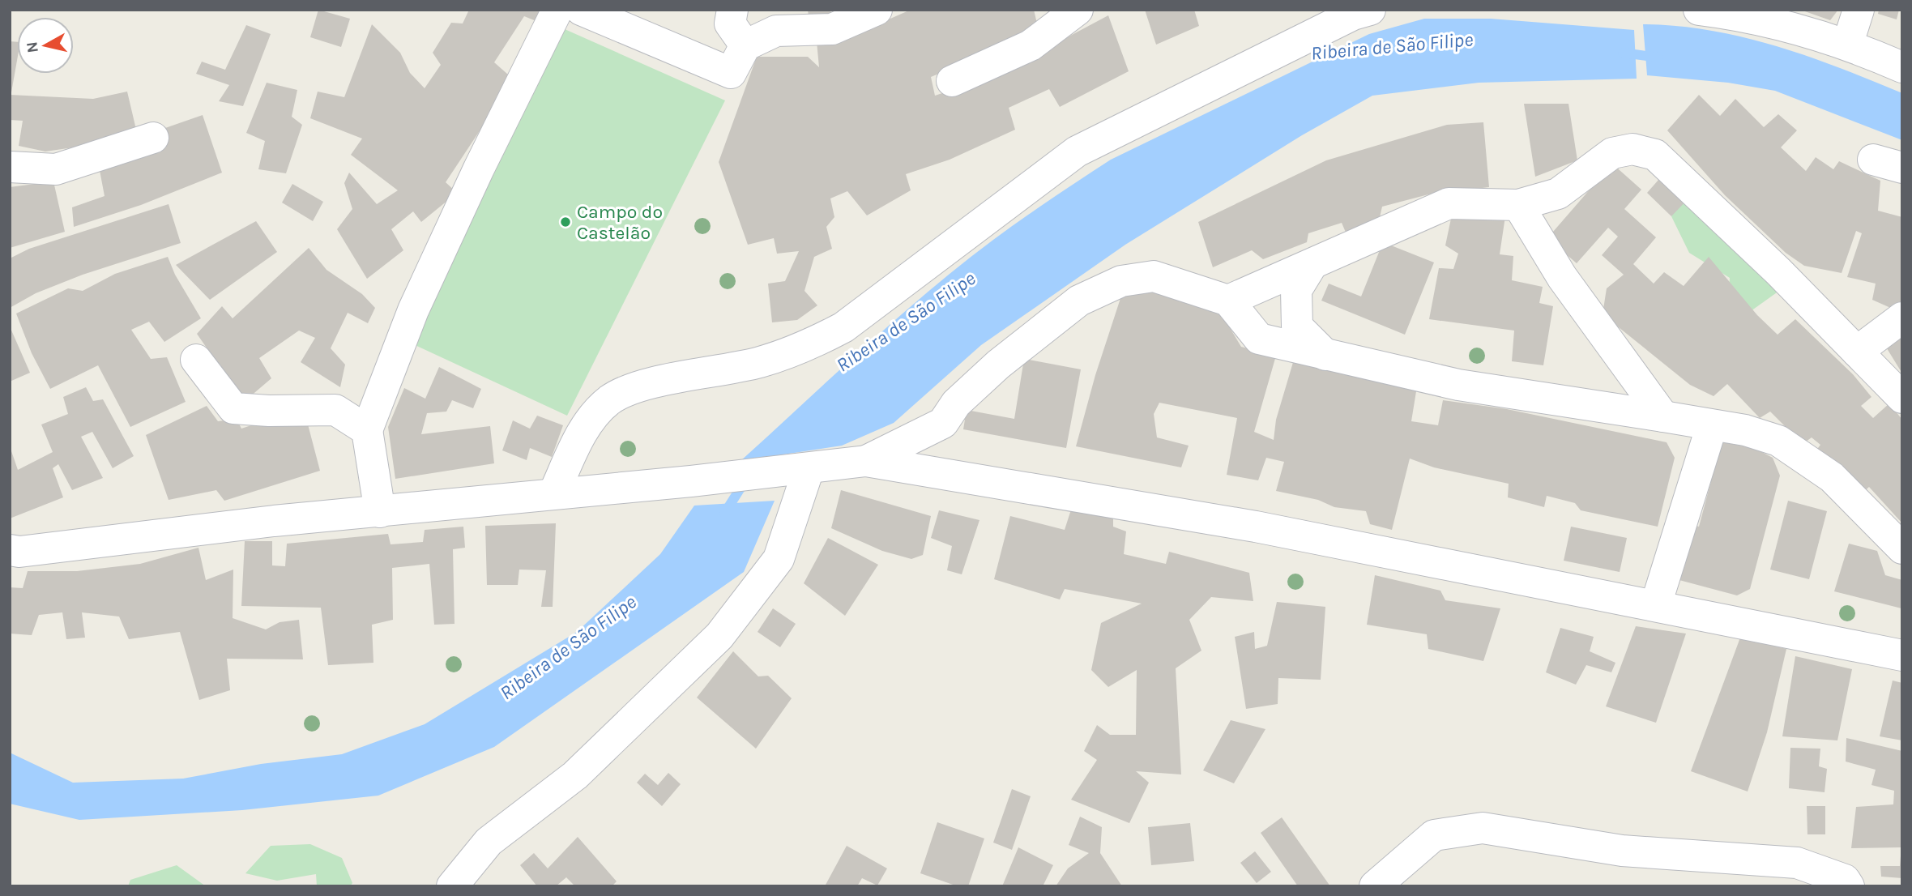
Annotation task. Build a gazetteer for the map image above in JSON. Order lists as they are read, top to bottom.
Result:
{
  "water": ["Ribeira de São Filipe"],
  "places": ["Campo do Castelão"],
  "north": "left"
}
